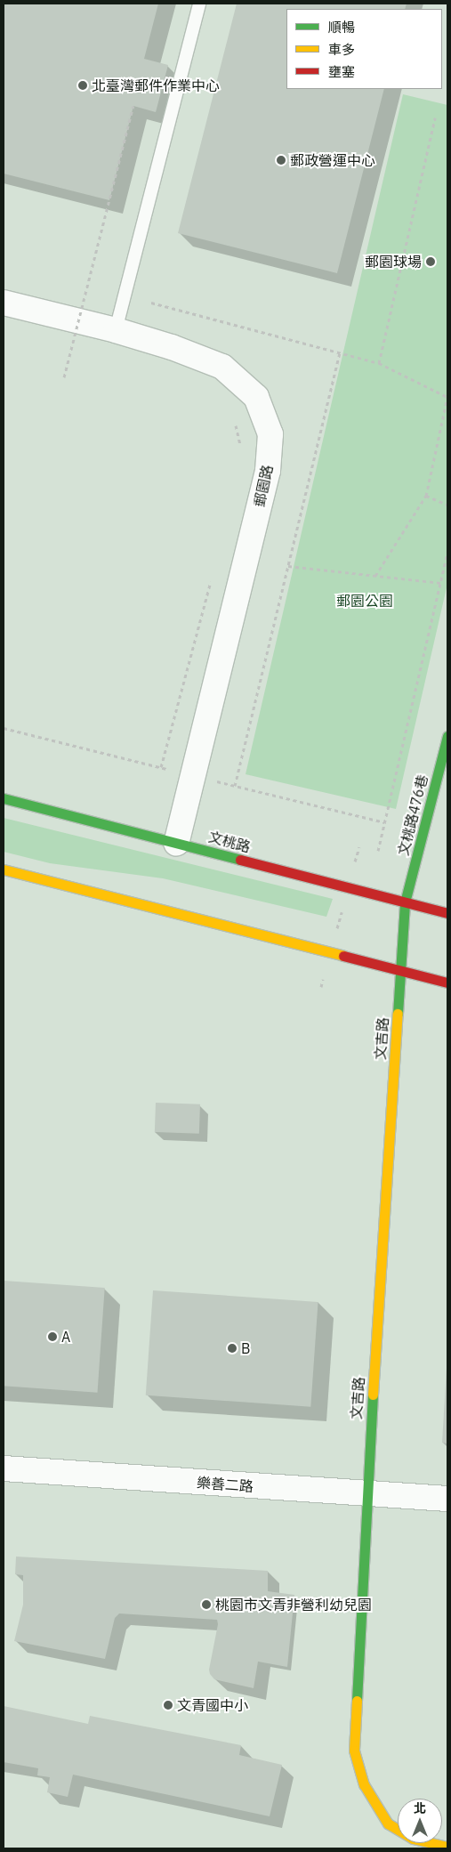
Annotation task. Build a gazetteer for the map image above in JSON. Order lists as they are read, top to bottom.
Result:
{
  "streets": {
    "street": [
      "郵園路",
      "文桃路476巷",
      "文桃路",
      "文吉路",
      "樂善二路"
    ]
  },
  "crossings": [
    ["郵園路", "文桃路"],
    ["文桃路476巷", "文桃路"],
    ["文桃路476巷", "文吉路"],
    ["文桃路", "文吉路"],
    ["文吉路", "樂善二路"]
  ],
  "parks": ["郵園公園"],
  "places": [
    "北臺灣郵件作業中心",
    "郵政營運中心",
    "郵園球場",
    "A",
    "B",
    "桃園市文青非營利幼兒園",
    "文青國中小"
  ],
  "legend": ["順暢", "車多", "壅塞"],
  "north": "top"
}
